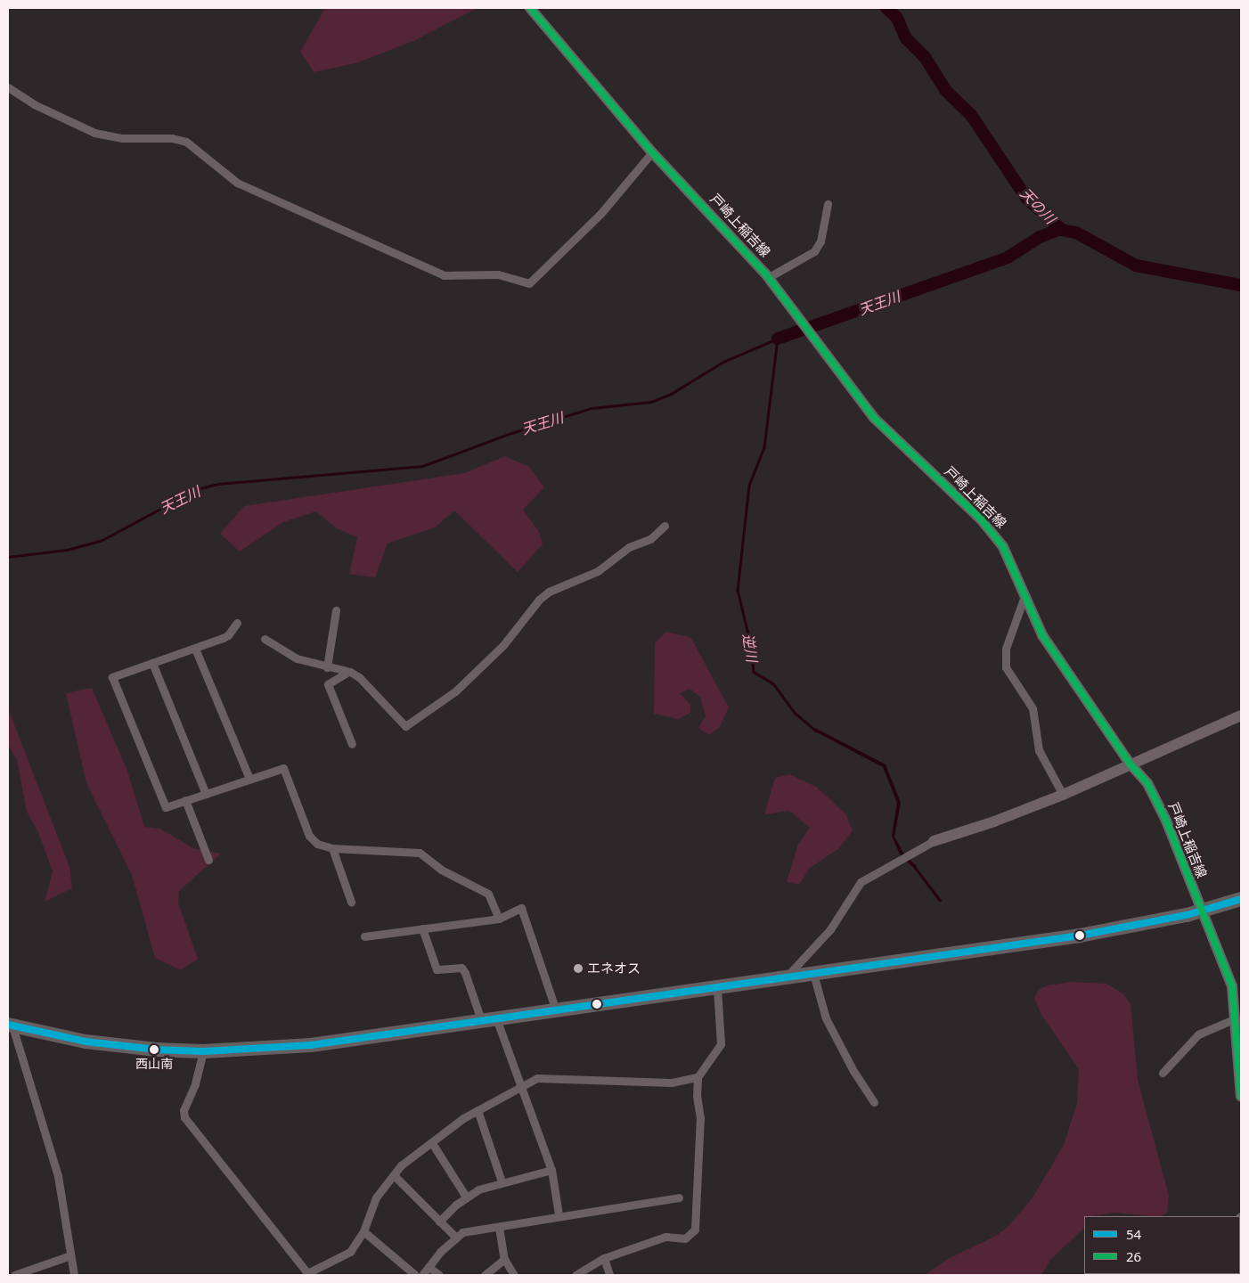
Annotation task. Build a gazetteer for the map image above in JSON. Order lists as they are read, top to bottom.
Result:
{
  "streets": {
    "main road": ["戸崎上稲吉線"]
  },
  "water": ["天の川", "天王川", "逆川"],
  "places": ["エネオス", "西山南"],
  "lines": ["transit line 26", "transit line 54"],
  "legend": ["54", "26"]
}
